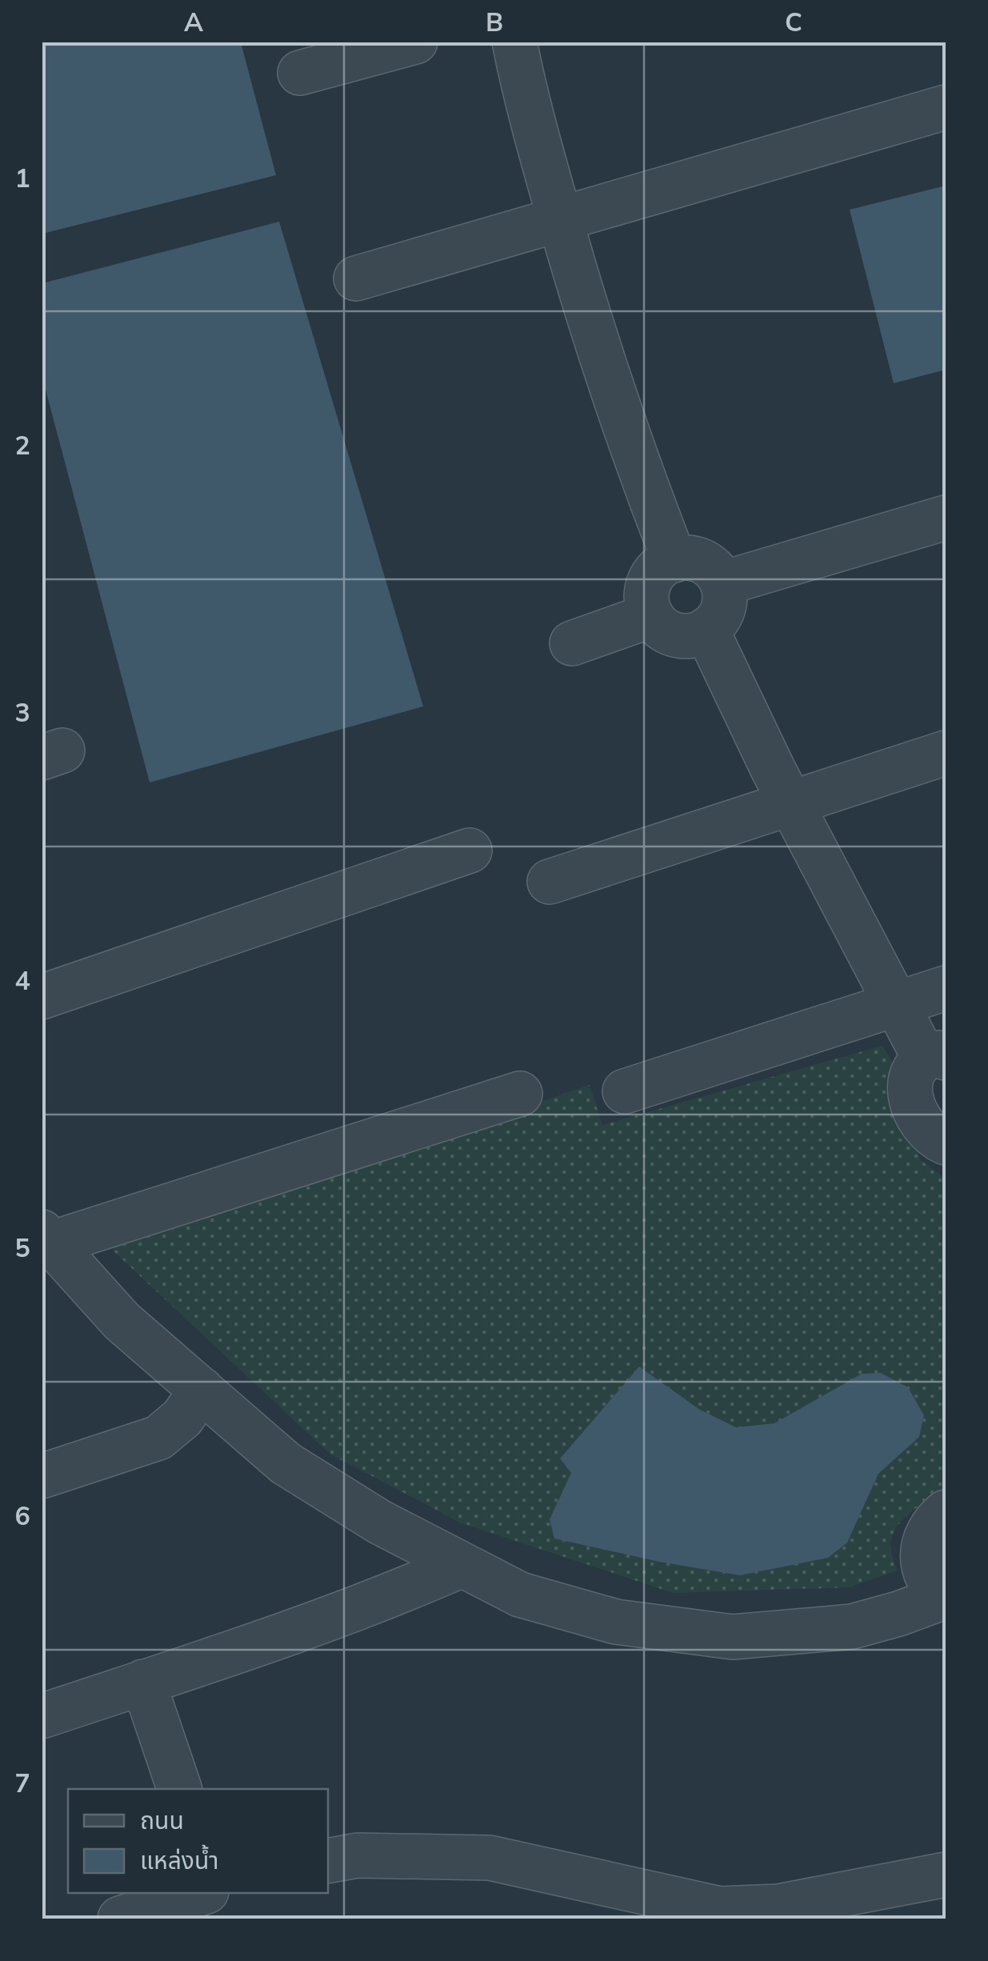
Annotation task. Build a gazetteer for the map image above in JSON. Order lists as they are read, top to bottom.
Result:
{
  "legend": ["ถนน", "แหล่งน้ำ"],
  "grid": {
    "columns": ["A", "B", "C"],
    "rows": [
      "1",
      "2",
      "3",
      "4",
      "5",
      "6",
      "7"
    ]
  }
}
